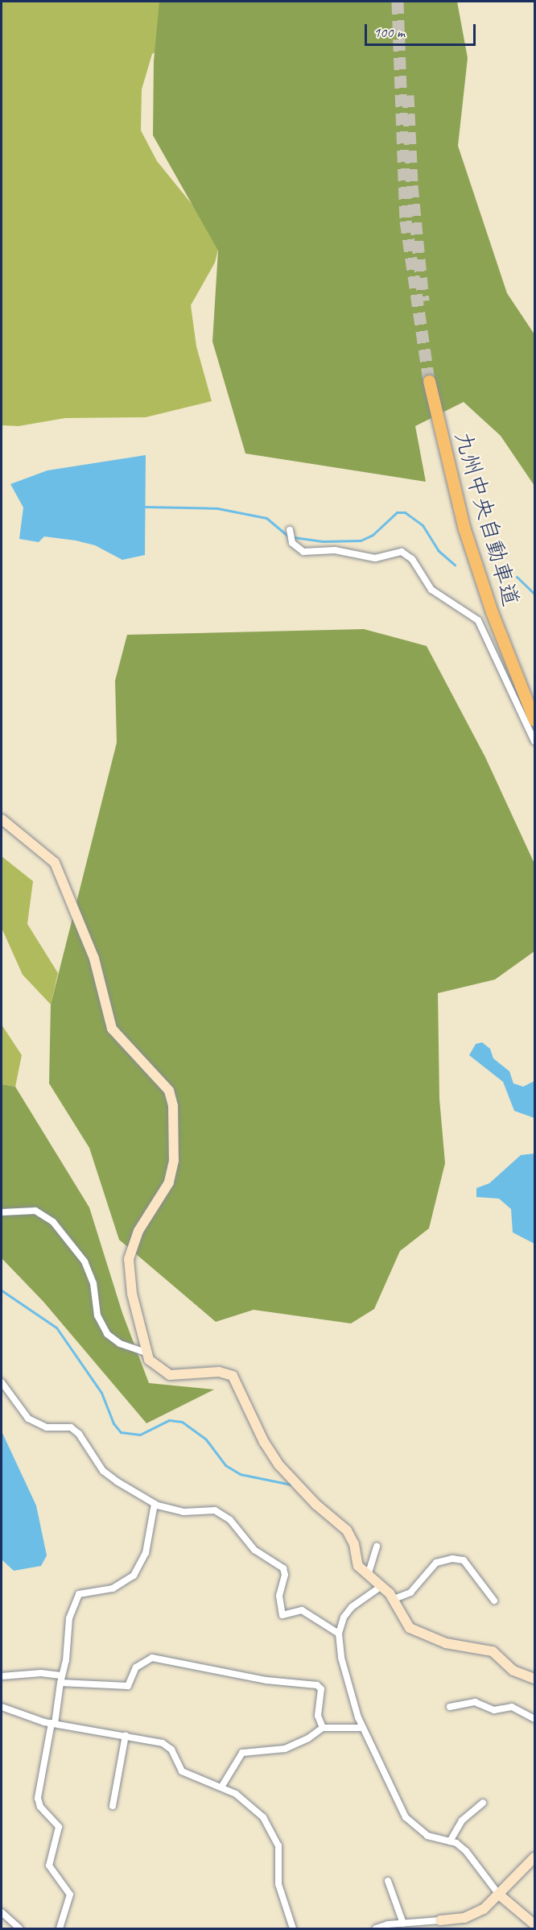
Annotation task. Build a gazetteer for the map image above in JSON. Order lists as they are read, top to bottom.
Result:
{
  "streets": {
    "highway": ["九州中央自動車道"]
  },
  "scale_bar": "100 m"
}
